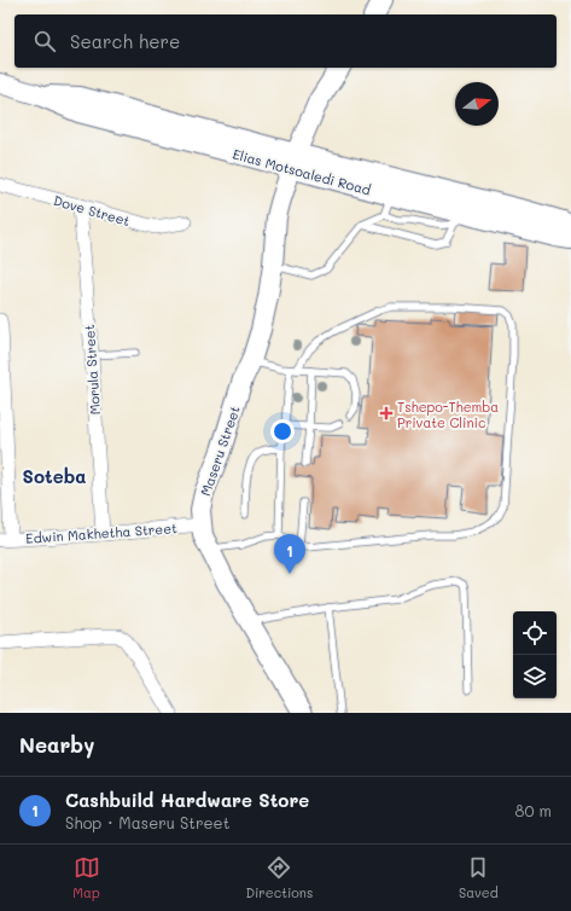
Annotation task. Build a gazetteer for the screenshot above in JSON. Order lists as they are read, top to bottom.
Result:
{
  "streets": {
    "main road": ["Elias Motsoaledi Road", "Maseru Street"],
    "street": ["Dove Street", "Morula Street", "Edwin Makhetha Street"]
  },
  "crossings": [
    ["Elias Motsoaledi Road", "Maseru Street"],
    ["Dove Street", "Morula Street"],
    ["Morula Street", "Edwin Makhetha Street"],
    ["Maseru Street", "Edwin Makhetha Street"]
  ],
  "districts": ["Soteba"],
  "places": {
    "health": ["Tshepo-Themba Private Clinic"]
  },
  "north": "right",
  "page": {
    "search": "Search here",
    "pins": "1",
    "heading": "Nearby",
    "list": [
      {
        "mark": "1",
        "name": "Cashbuild Hardware Store",
        "note": "Shop · Maseru Street",
        "value": "80 m"
      }
    ],
    "nav": ["Map", "Directions", "Saved"]
  }
}
